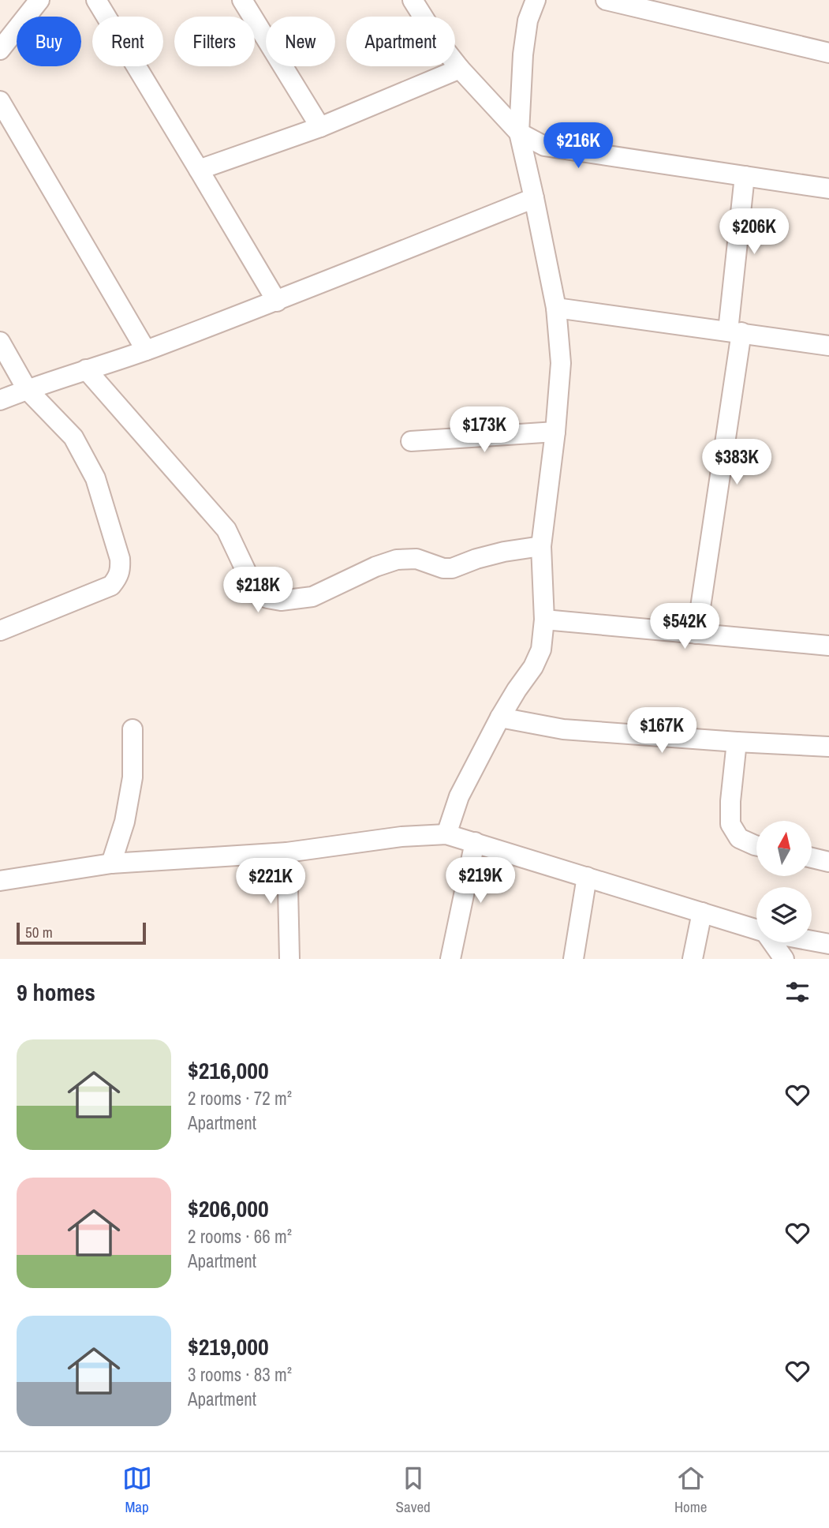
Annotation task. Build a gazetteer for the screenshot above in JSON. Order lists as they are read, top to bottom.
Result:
{
  "scale_bar": "50 m",
  "north": "top",
  "page": {
    "chip": [
      "Buy",
      "Rent",
      "Filters",
      "New",
      "Apartment"
    ],
    "price": [
      "$216K",
      "$206K",
      "$173K",
      "$383K",
      "$218K",
      "$542K",
      "$167K",
      "$219K",
      "$221K"
    ],
    "scale": "50 m",
    "heading": "9 homes",
    "list": [
      {
        "name": "$216,000",
        "note": "2 rooms · 72 m² · Apartment"
      },
      {
        "name": "$206,000",
        "note": "2 rooms · 66 m² · Apartment"
      },
      {
        "name": "$219,000",
        "note": "3 rooms · 83 m² · Apartment"
      }
    ],
    "tabs": ["Map", "Saved", "Home"]
  }
}
